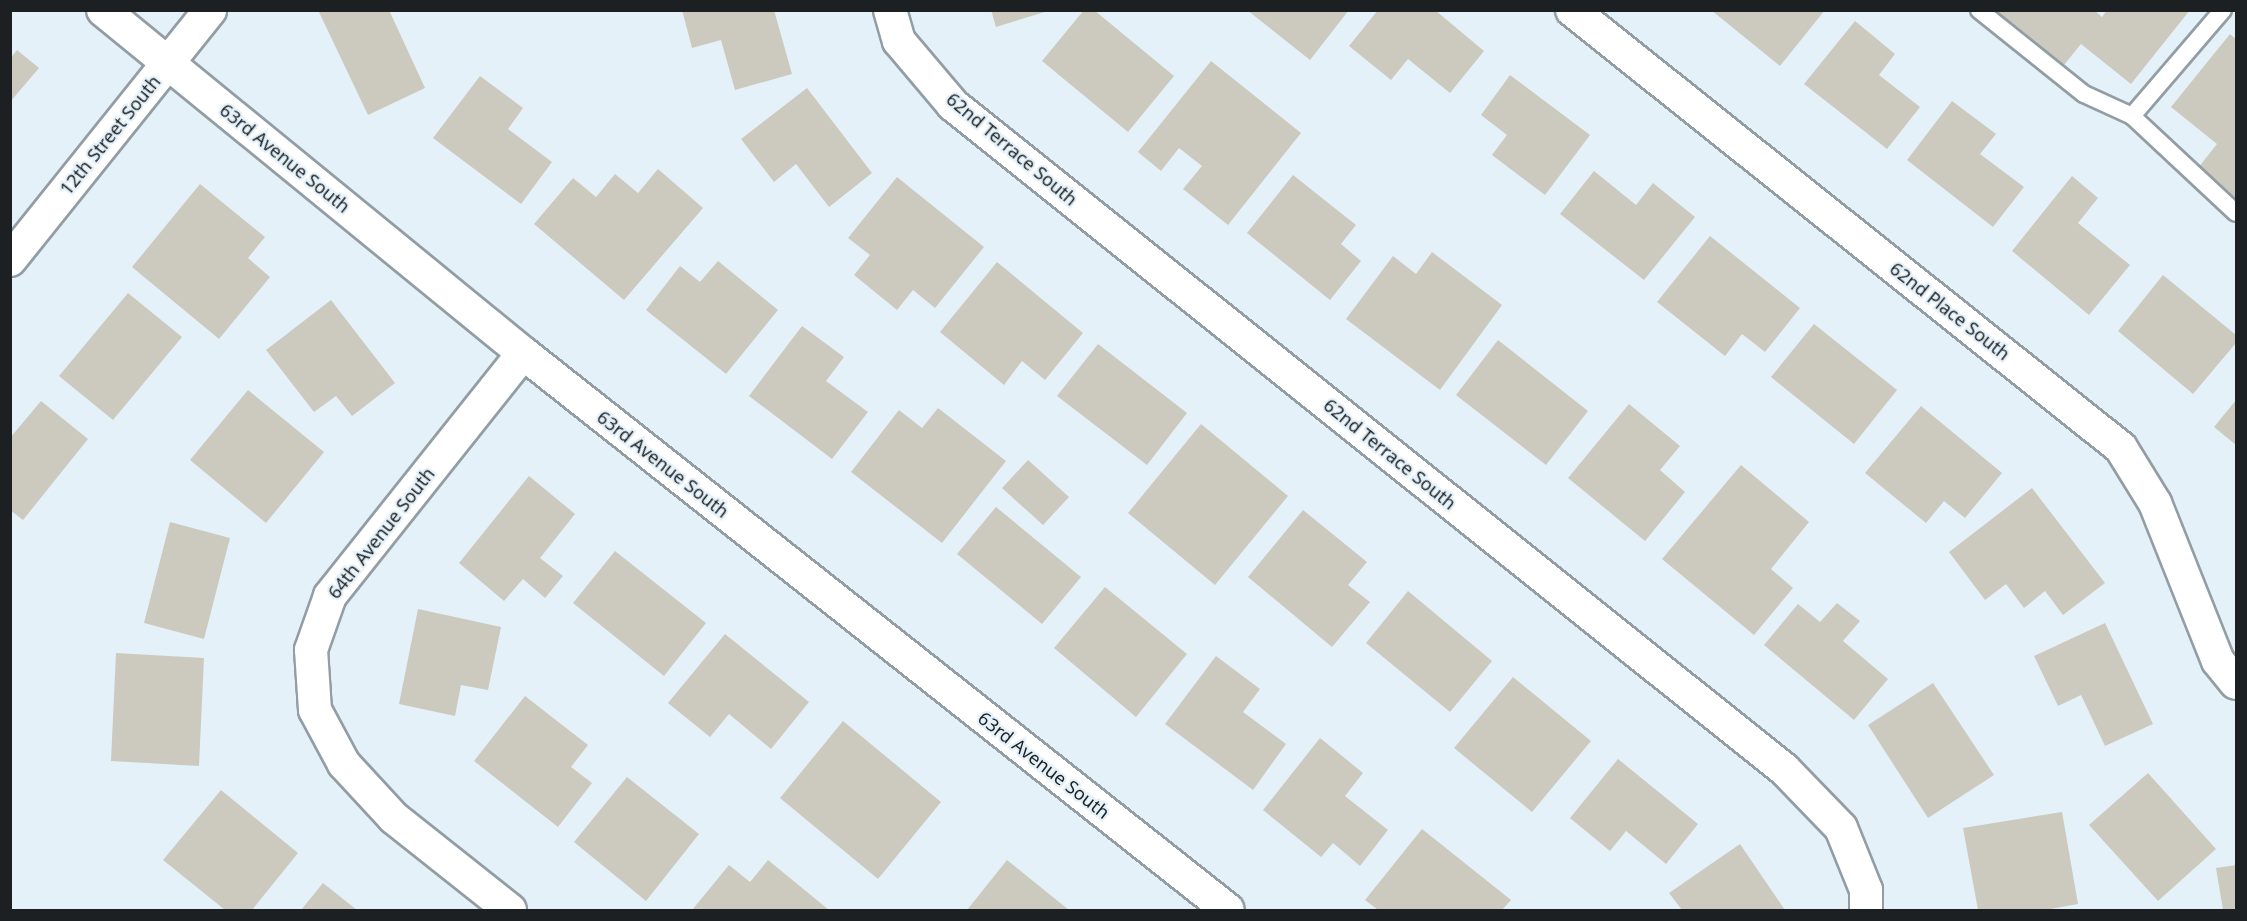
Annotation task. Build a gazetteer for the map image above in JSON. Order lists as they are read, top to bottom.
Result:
{
  "streets": {
    "street": [
      "12th Street South",
      "62nd Terrace South",
      "63rd Avenue South",
      "62nd Place South",
      "64th Avenue South"
    ]
  },
  "crossings": [
    ["12th Street South", "63rd Avenue South"],
    ["63rd Avenue South", "64th Avenue South"]
  ]
}
